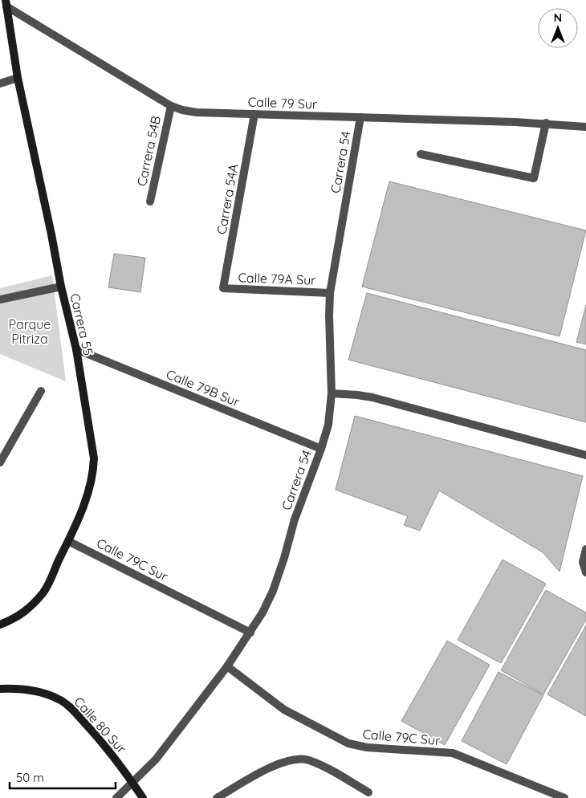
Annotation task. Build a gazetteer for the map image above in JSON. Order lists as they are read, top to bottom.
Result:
{
  "streets": {
    "street": [
      "Calle 79 Sur",
      "Carrera 54B",
      "Carrera 54",
      "Carrera 54A",
      "Calle 79A Sur",
      "Carrera 55",
      "Calle 79B Sur",
      "Calle 79C Sur",
      "Calle 80 Sur"
    ]
  },
  "crossings": [
    ["Calle 79 Sur", "Carrera 54B"],
    ["Calle 79 Sur", "Carrera 54"],
    ["Calle 79 Sur", "Carrera 54A"],
    ["Calle 79 Sur", "Carrera 55"],
    ["Carrera 54", "Calle 79A Sur"],
    ["Carrera 54", "Calle 79B Sur"],
    ["Carrera 54", "Calle 79C Sur"],
    ["Carrera 54", "Calle 80 Sur"],
    ["Carrera 54A", "Calle 79A Sur"],
    ["Carrera 55", "Calle 79B Sur"],
    ["Carrera 55", "Calle 79C Sur"]
  ],
  "parks": ["Parque Pitriza"],
  "scale_bar": "50 m",
  "north": "top"
}
